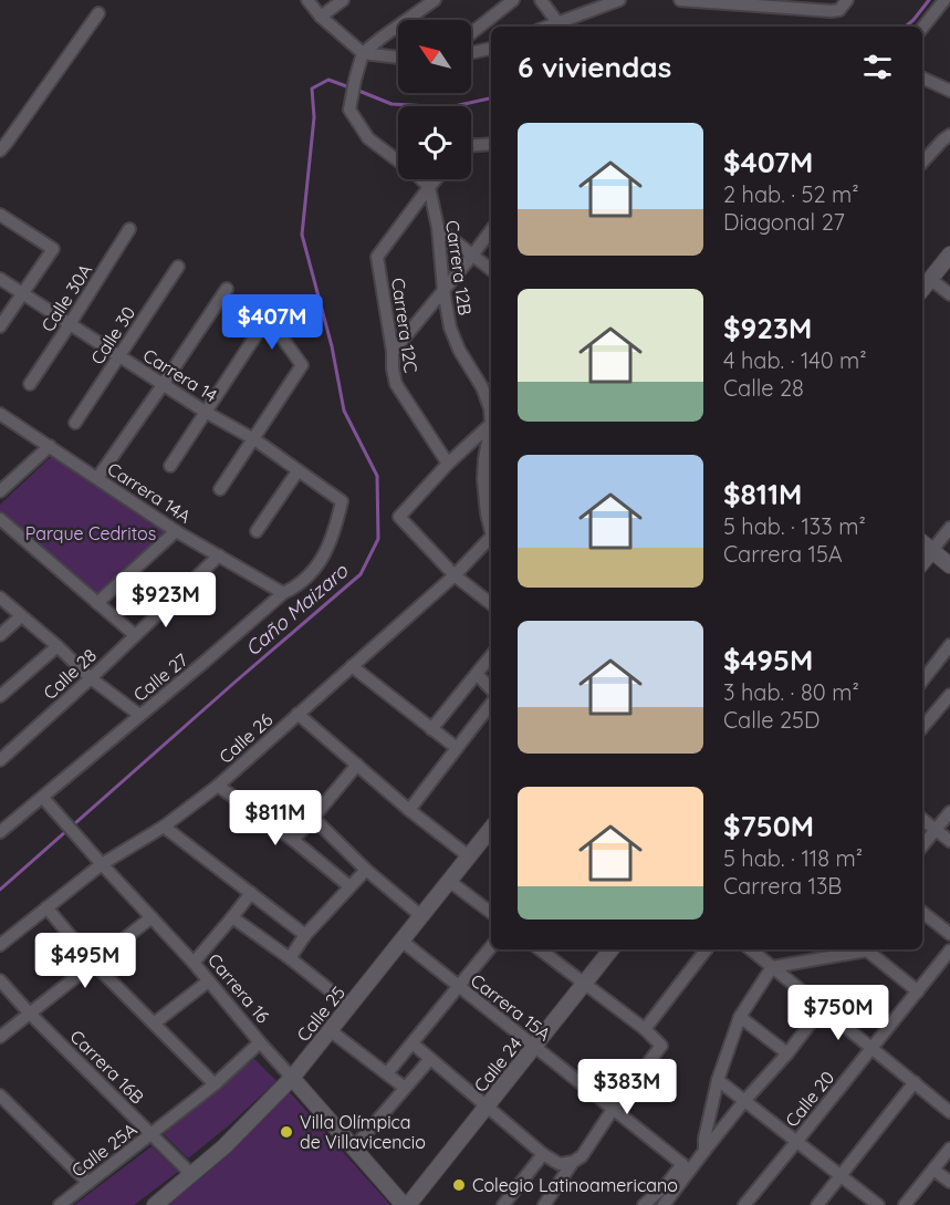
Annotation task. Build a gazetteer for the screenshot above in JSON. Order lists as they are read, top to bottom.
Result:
{
  "streets": {
    "street": [
      "Carrera 12B",
      "Calle 30A",
      "Carrera 12C",
      "Calle 30",
      "Carrera 14",
      "Carrera 14A",
      "Calle 28",
      "Calle 27",
      "Calle 26",
      "Carrera 16",
      "Carrera 15A",
      "Calle 25",
      "Calle 24",
      "Carrera 16B",
      "Calle 20",
      "Calle 25A"
    ]
  },
  "crossings": [
    ["Carrera 12B", "Carrera 12C"],
    ["Calle 30A", "Carrera 14"],
    ["Calle 30", "Carrera 14"],
    ["Carrera 14", "Calle 27"],
    ["Carrera 14A", "Calle 28"],
    ["Carrera 14A", "Calle 27"],
    ["Calle 27", "Carrera 16"],
    ["Calle 26", "Carrera 16"],
    ["Carrera 16", "Calle 25"],
    ["Carrera 16", "Calle 24"],
    ["Carrera 16", "Calle 25A"],
    ["Carrera 15A", "Calle 25"],
    ["Carrera 15A", "Calle 24"],
    ["Calle 25", "Carrera 16B"],
    ["Carrera 16B", "Calle 25A"]
  ],
  "water": ["Caño Maizaro"],
  "parks": ["Parque Cedritos"],
  "places": ["Villa Olímpica de Villavicencio", "Colegio Latinoamericano"],
  "north": "top left",
  "page": {
    "heading": "6 viviendas",
    "list": [
      {
        "name": "$407M",
        "note": "2 hab. · 52 m² · Diagonal 27"
      },
      {
        "name": "$923M",
        "note": "4 hab. · 140 m² · Calle 28"
      },
      {
        "name": "$811M",
        "note": "5 hab. · 133 m² · Carrera 15A"
      },
      {
        "name": "$495M",
        "note": "3 hab. · 80 m² · Calle 25D"
      },
      {
        "name": "$750M",
        "note": "5 hab. · 118 m² · Carrera 13B"
      }
    ],
    "price": [
      "$407M",
      "$923M",
      "$811M",
      "$495M",
      "$750M",
      "$383M"
    ]
  }
}
